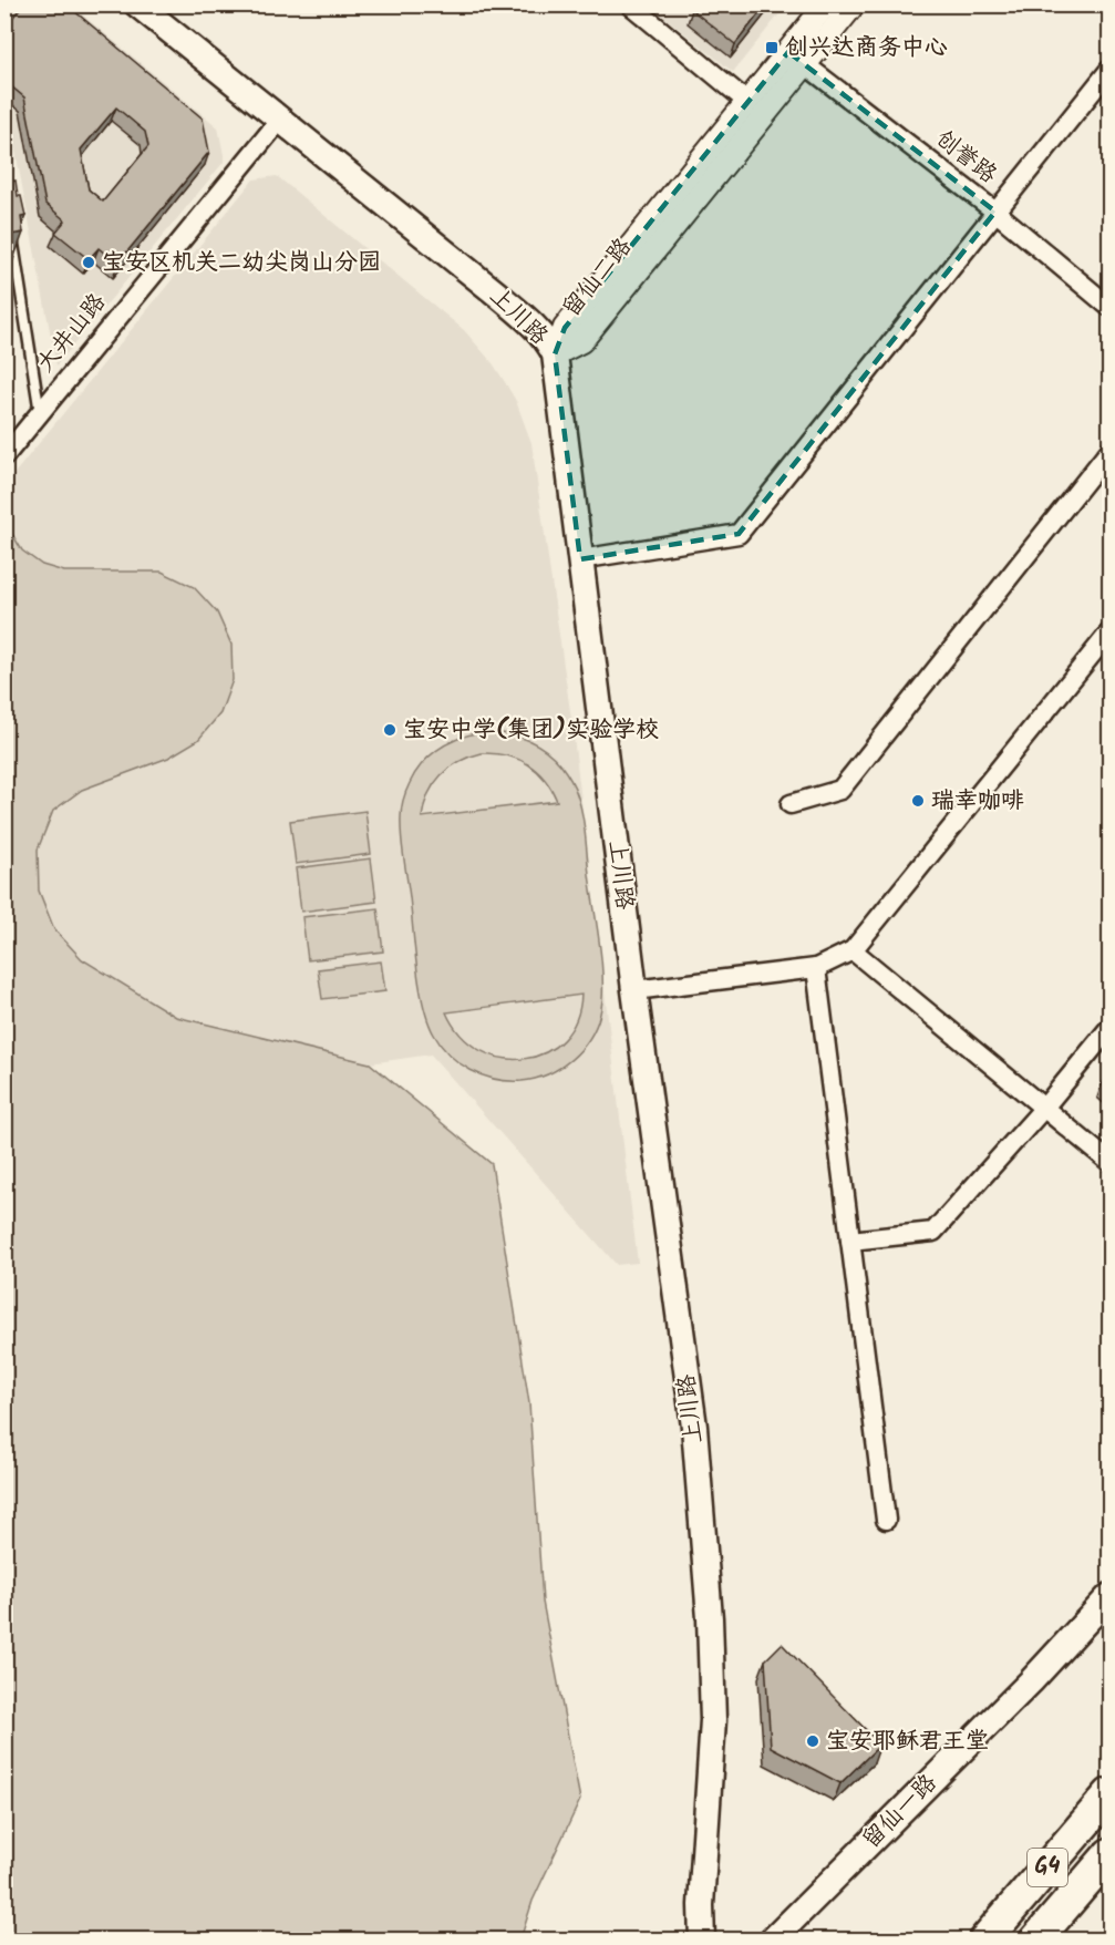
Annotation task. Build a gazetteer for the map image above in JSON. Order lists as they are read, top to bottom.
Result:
{
  "streets": {
    "highway": ["G4"],
    "main road": ["上川路", "留仙一路"],
    "street": ["创誉路", "留仙二路", "大井山路"]
  },
  "crossings": [
    ["创誉路", "留仙二路"],
    ["留仙二路", "上川路"],
    ["上川路", "大井山路"]
  ],
  "places": {
    "transit": ["创兴达商务中心"],
    "other": [
      "宝安区机关二幼尖岗山分园",
      "宝安中学(集团)实验学校",
      "瑞幸咖啡",
      "宝安耶稣君王堂"
    ]
  }
}
